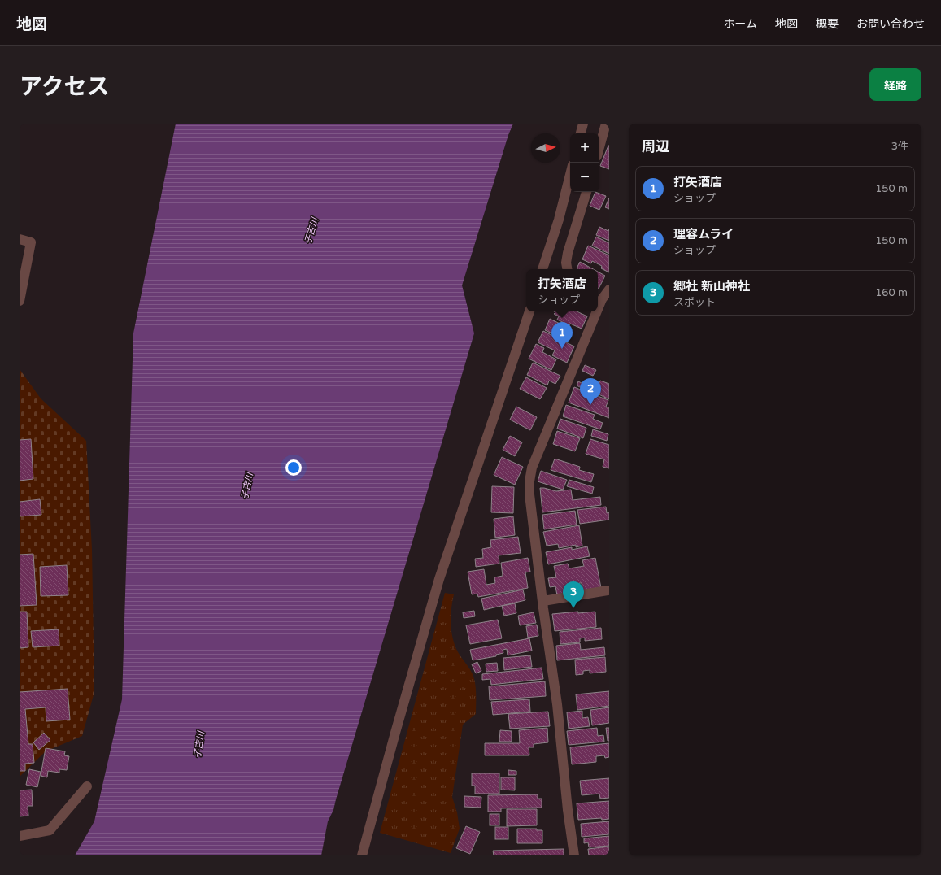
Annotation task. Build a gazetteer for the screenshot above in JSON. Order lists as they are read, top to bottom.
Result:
{
  "water": ["子吉川"],
  "north": "right",
  "page": {
    "header": "地図",
    "nav": [
      "ホーム",
      "地図",
      "概要",
      "お問い合わせ"
    ],
    "title": "アクセス",
    "buttons": "経路",
    "heading": ["周辺", "3件"],
    "map_buttons": ["+", "−"],
    "list": [
      {
        "mark": "1",
        "name": "打矢酒店",
        "note": "ショップ",
        "value": "150 m"
      },
      {
        "mark": "2",
        "name": "理容ムライ",
        "note": "ショップ",
        "value": "150 m"
      },
      {
        "mark": "3",
        "name": "郷社 新山神社",
        "note": "スポット",
        "value": "160 m"
      }
    ],
    "popup": ["打矢酒店", "ショップ"],
    "pins": ["1", "2", "3"]
  }
}
